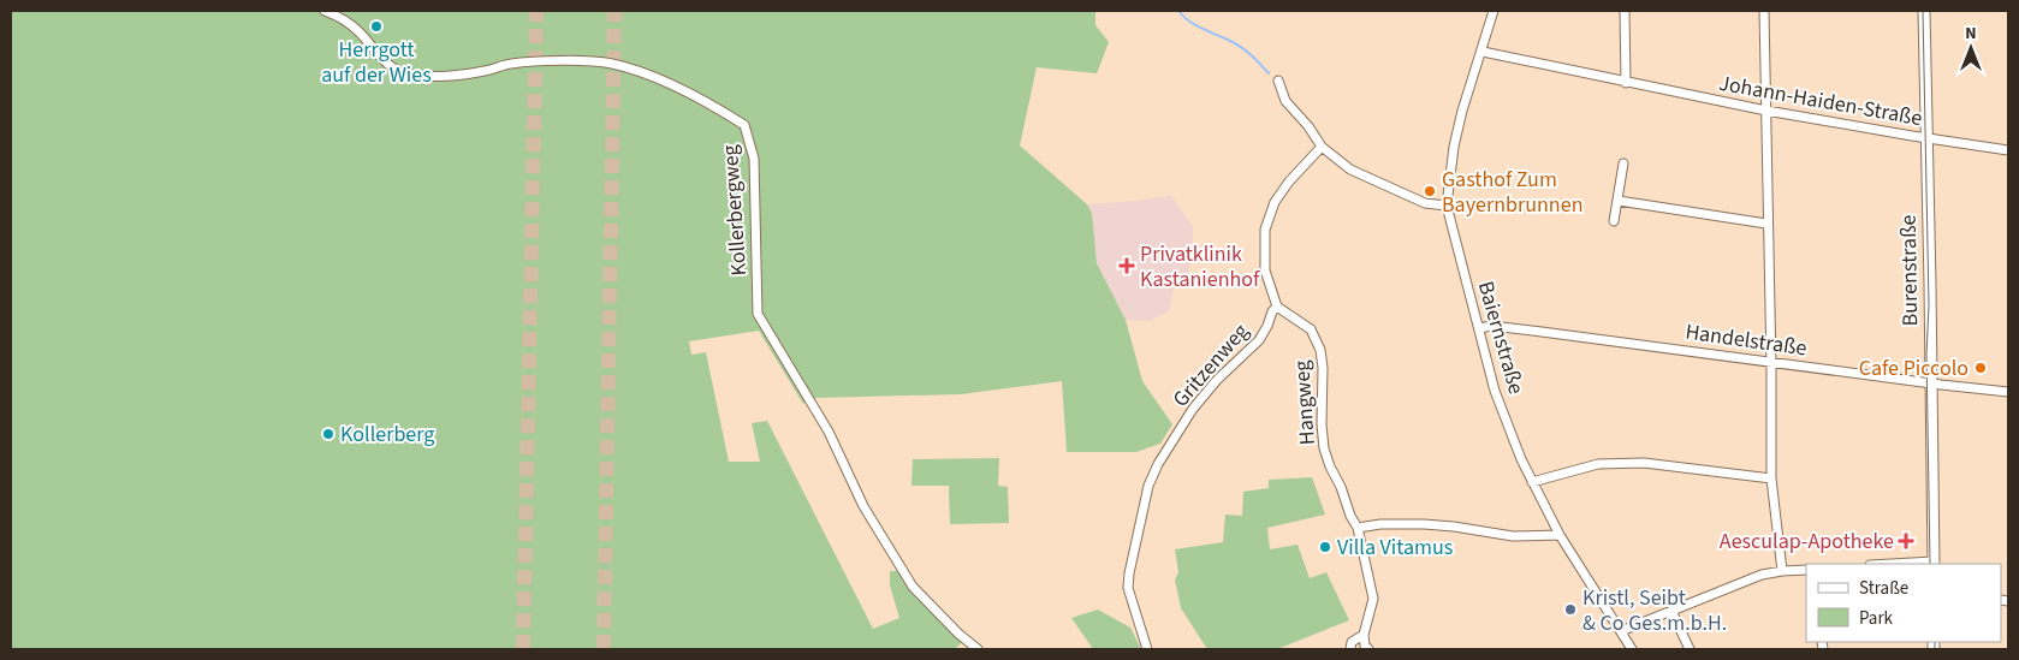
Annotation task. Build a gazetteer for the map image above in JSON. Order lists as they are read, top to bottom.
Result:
{
  "streets": {
    "street": [
      "Johann-Haiden-Straße",
      "Kollerbergweg",
      "Burenstraße",
      "Baiernstraße",
      "Handelstraße",
      "Gritzenweg",
      "Hangweg"
    ]
  },
  "crossings": [
    ["Johann-Haiden-Straße", "Burenstraße"],
    ["Johann-Haiden-Straße", "Baiernstraße"],
    ["Burenstraße", "Handelstraße"],
    ["Baiernstraße", "Handelstraße"],
    ["Gritzenweg", "Hangweg"]
  ],
  "places": {
    "other": [
      "Herrgott auf der Wies",
      "Gasthof Zum Bayernbrunnen",
      "Cafe Piccolo",
      "Kollerberg",
      "Villa Vitamus",
      "Kristl, Seibt & Co Ges.m.b.H."
    ],
    "health": ["Privatklinik Kastanienhof", "Aesculap-Apotheke"]
  },
  "legend": ["Straße", "Park"],
  "north": "top"
}
